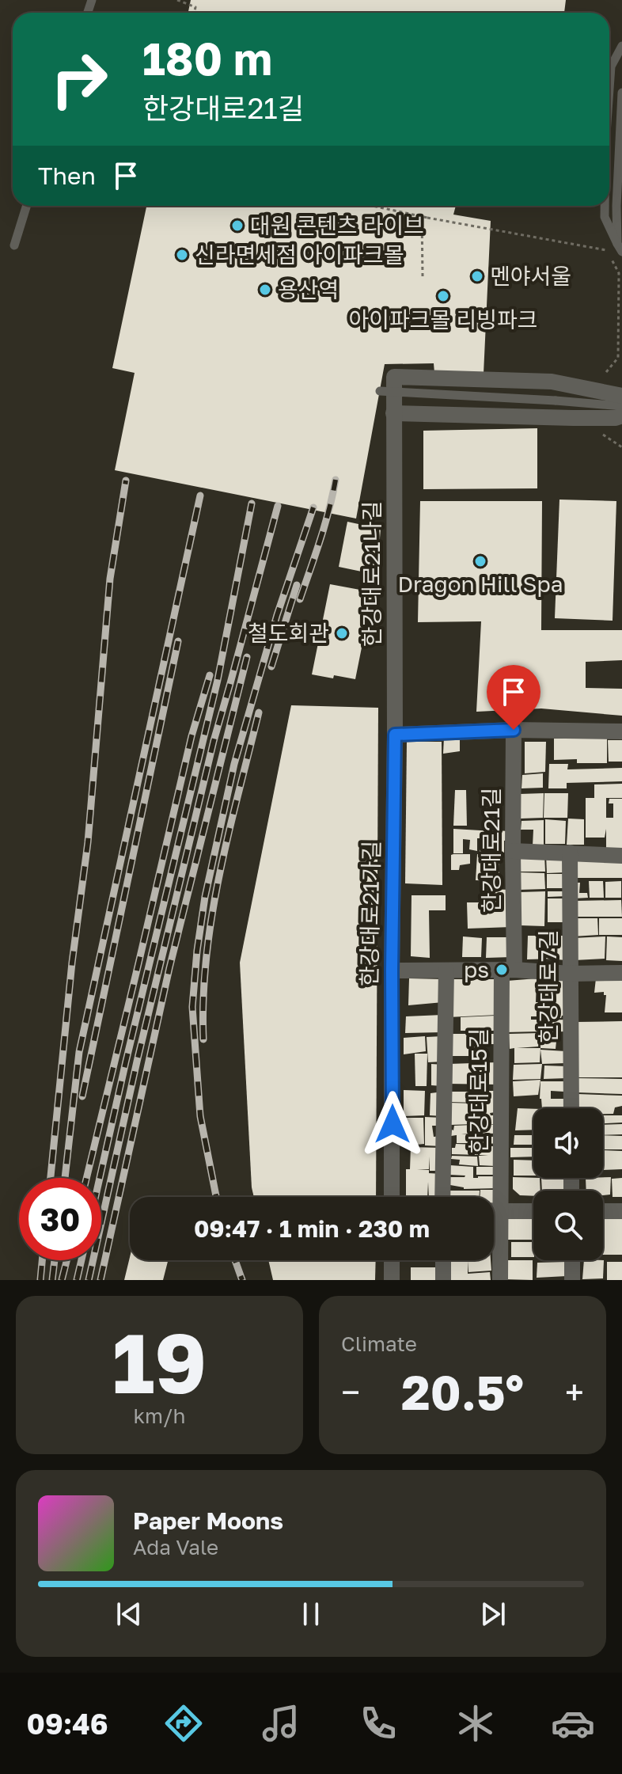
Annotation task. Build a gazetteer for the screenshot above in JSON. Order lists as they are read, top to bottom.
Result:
{
  "streets": {
    "street": [
      "한강대로21나길",
      "한강대로21길",
      "한강대로21가길",
      "한강대로7길",
      "한강대로15길"
    ]
  },
  "crossings": [
    ["한강대로21나길", "한강대로21가길"],
    ["한강대로21길", "한강대로15길"]
  ],
  "places": [
    "대원 콘텐츠 라이브",
    "신라면세점 아이파크몰",
    "멘야서울",
    "용산역",
    "아이파크몰 리빙파크",
    "Dragon Hill Spa",
    "철도회관",
    "ps"
  ],
  "page": {
    "turn": ["180 m", "한강대로21길"],
    "then": "Then",
    "limit": "30",
    "trip": "09:47 · 1 min · 230 m",
    "tile": [
      ["19", "km/h"],
      "Climate"
    ],
    "heat": ["−", "20.5°", "+"],
    "song": ["Paper Moons", "Ada Vale"],
    "tabs": "09:46"
  }
}
